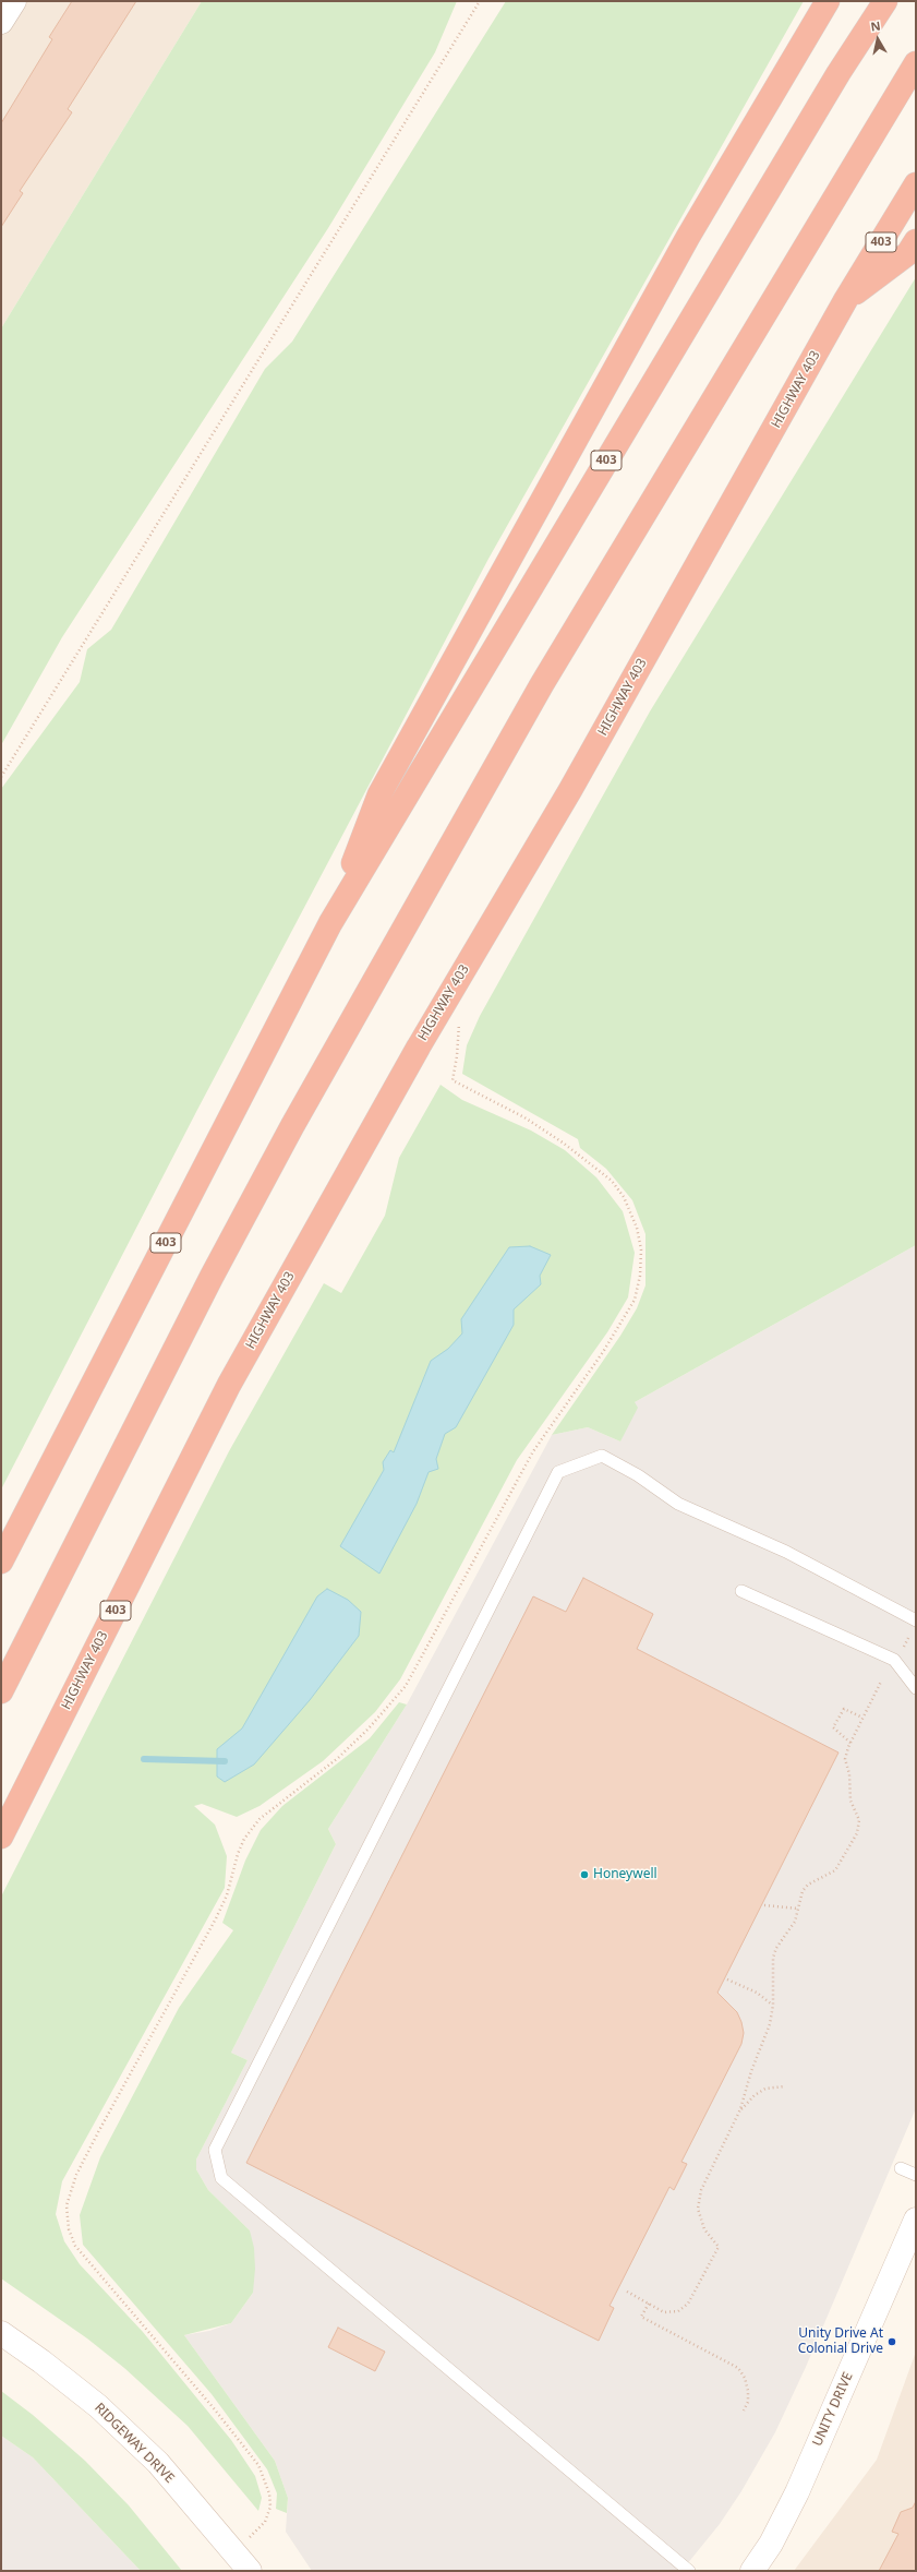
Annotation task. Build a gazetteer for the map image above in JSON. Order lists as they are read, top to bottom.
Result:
{
  "streets": {
    "highway": ["403", "HIGHWAY 403"],
    "street": ["UNITY DRIVE", "RIDGEWAY DRIVE"]
  },
  "places": ["Honeywell", "Unity Drive At Colonial Drive"],
  "north": "top"
}
